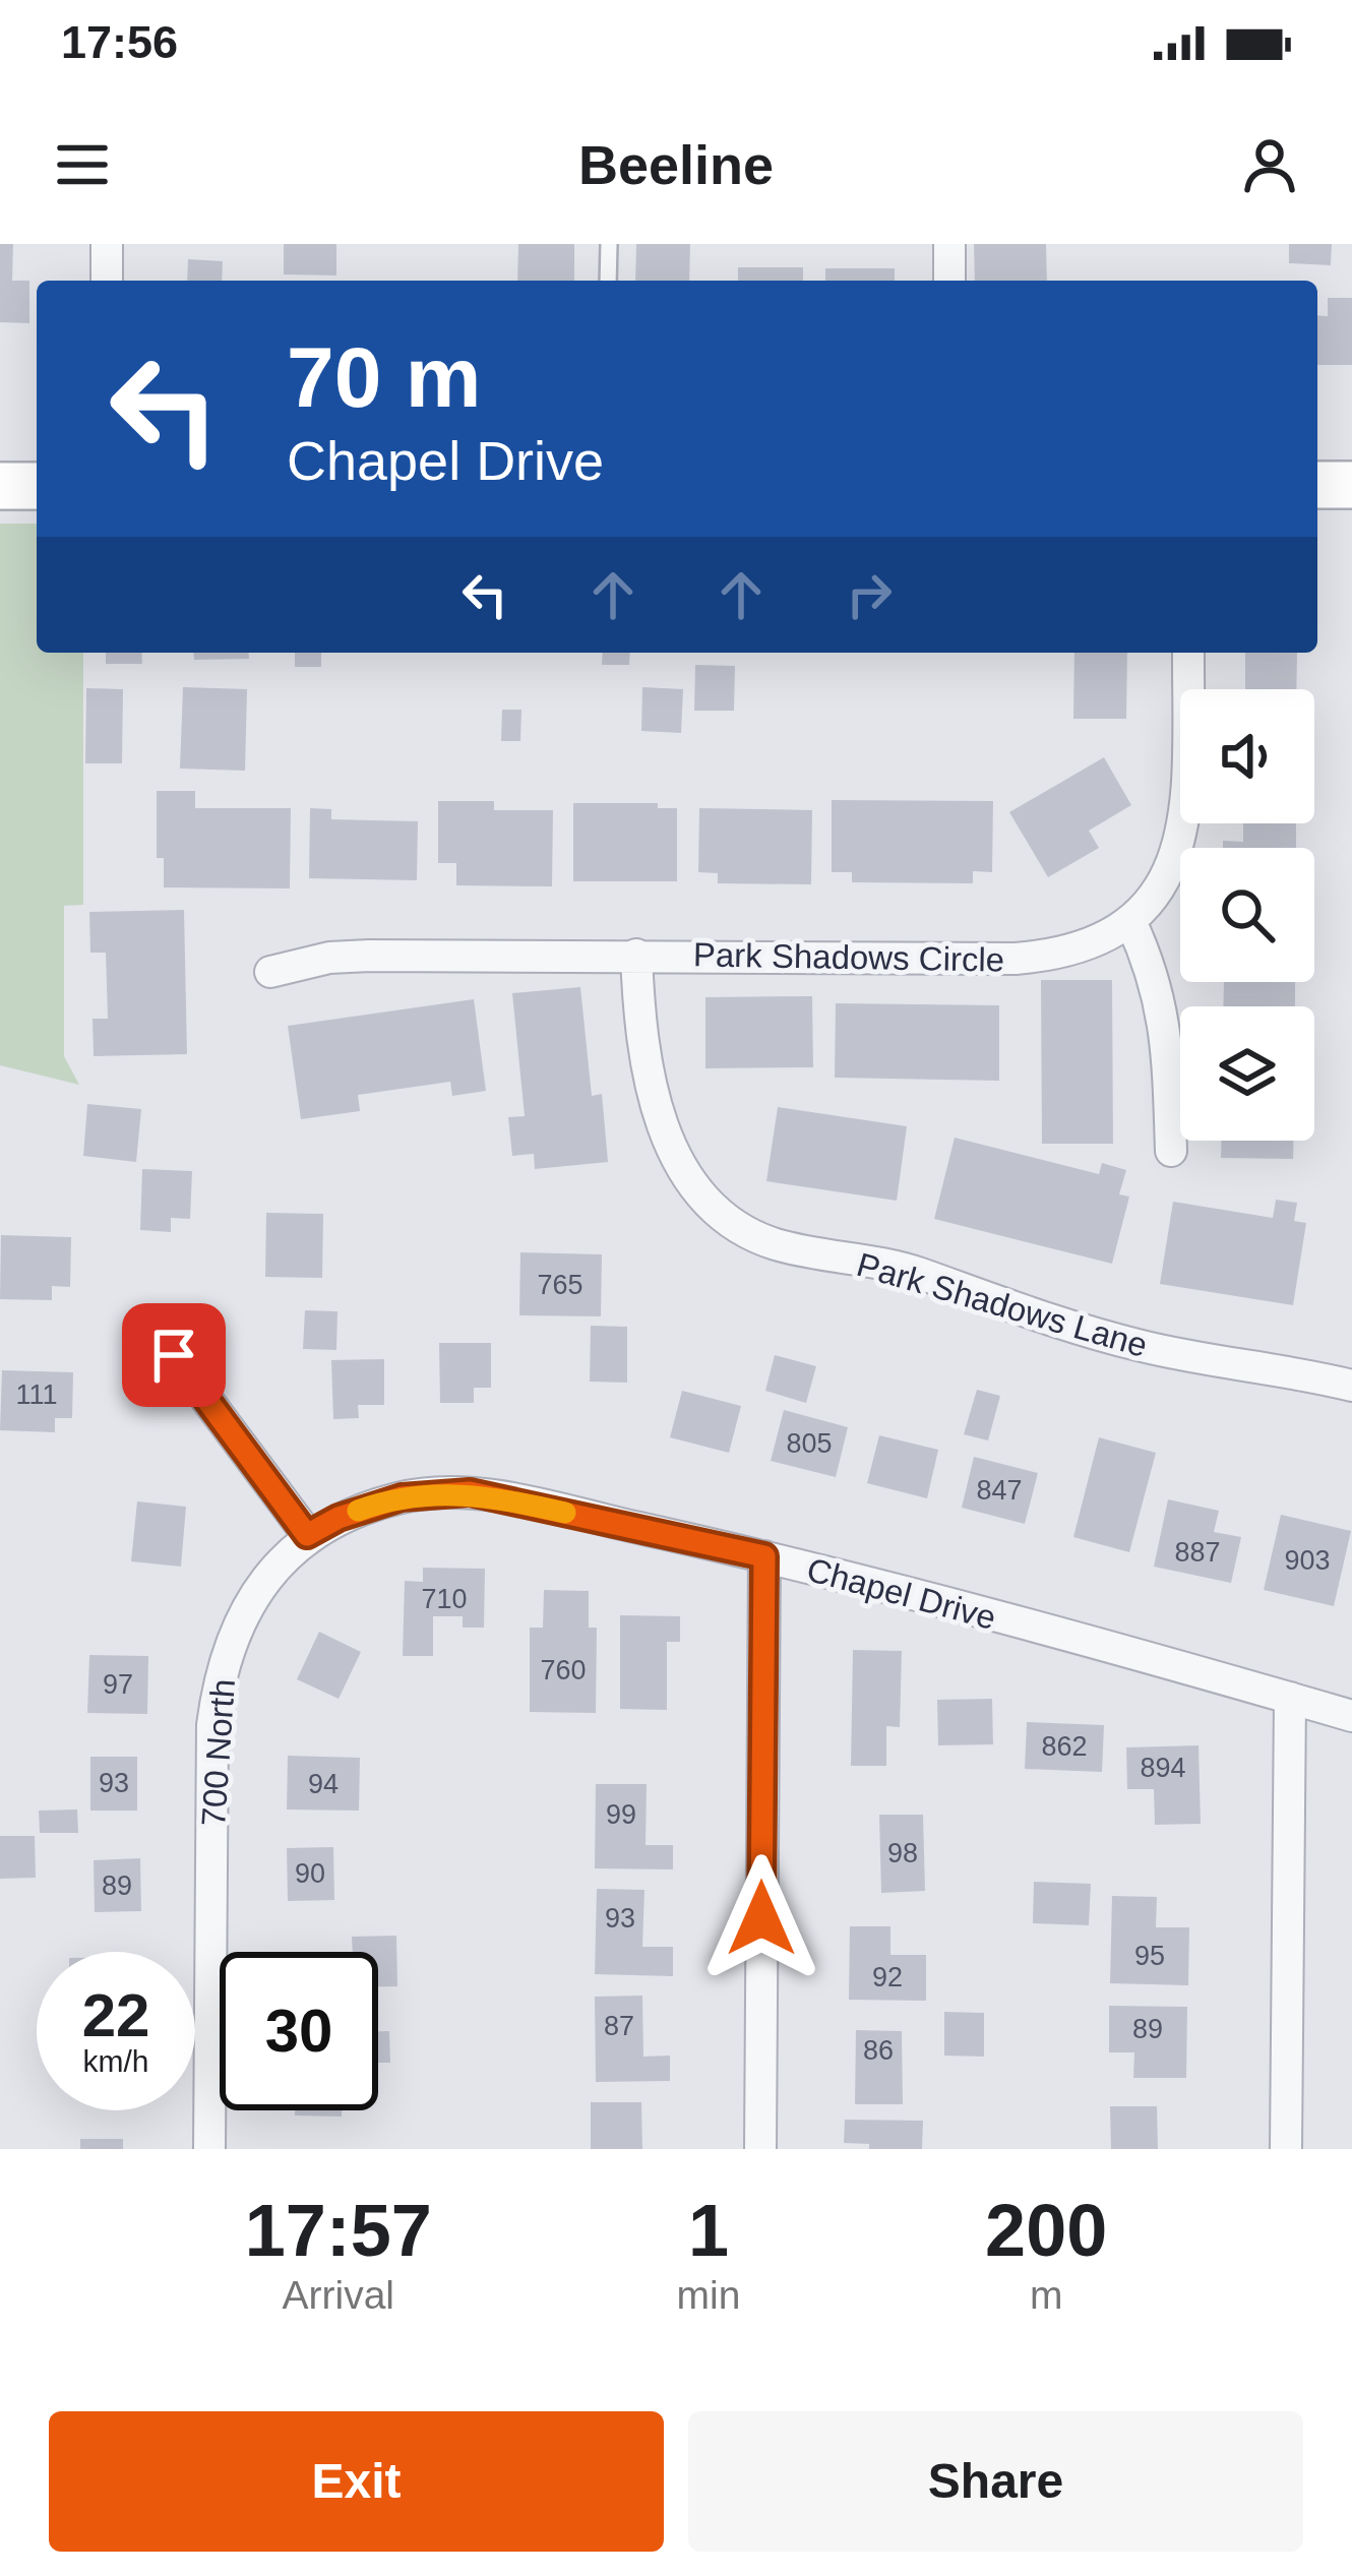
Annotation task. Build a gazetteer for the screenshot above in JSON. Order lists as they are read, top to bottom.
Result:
{
  "streets": {
    "street": [
      "Park Shadows Circle",
      "Park Shadows Lane",
      "Chapel Drive",
      "700 North"
    ]
  },
  "crossings": [
    ["Park Shadows Circle", "Park Shadows Lane"],
    ["Chapel Drive", "700 North"]
  ],
  "house_numbers": [
    "765",
    "111",
    "805",
    "847",
    "887",
    "903",
    "710",
    "760",
    "97",
    "862",
    "894",
    "93",
    "94",
    "99",
    "98",
    "90",
    "89",
    "93",
    "95",
    "92",
    "87",
    "89",
    "86"
  ],
  "page": {
    "status": "17:56",
    "header": "Beeline",
    "turn": ["70 m", "Chapel Drive"],
    "speed": "22 km/h",
    "limit": "30",
    "eta": [
      "17:57",
      "Arrival",
      "1",
      "min",
      "200",
      "m"
    ],
    "buttons": ["Exit", "Share"]
  }
}
